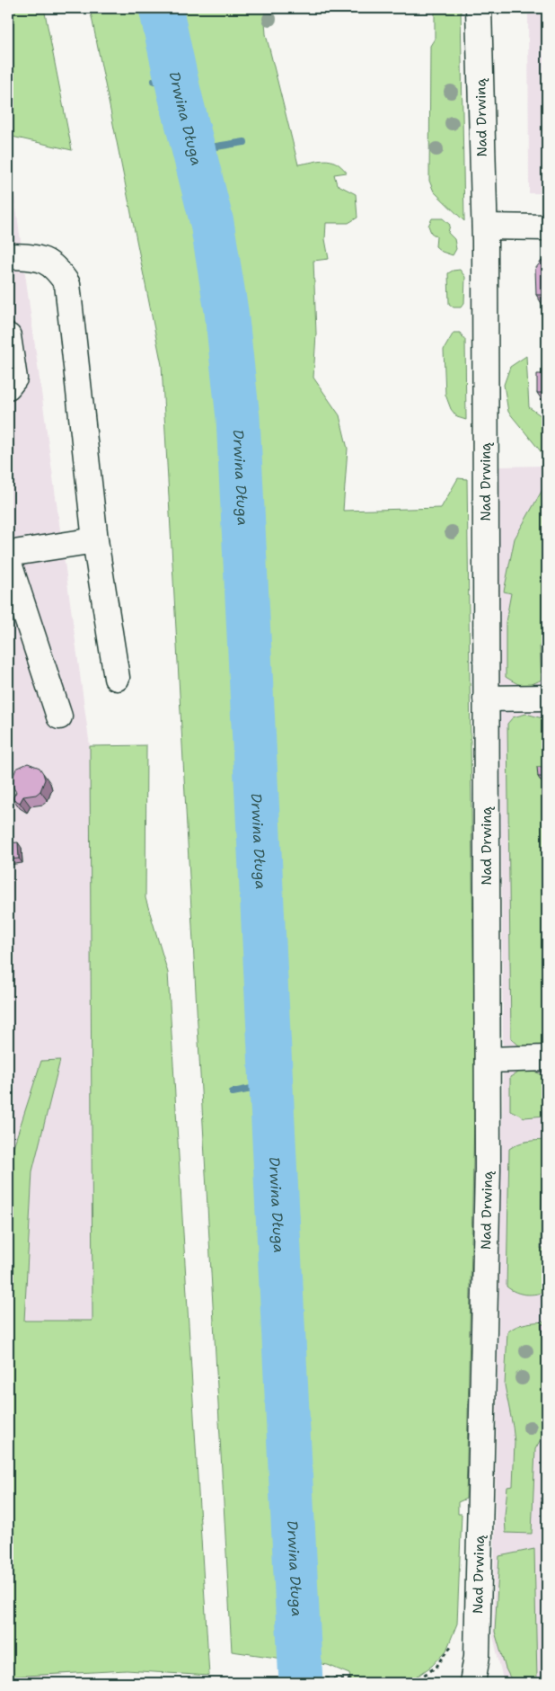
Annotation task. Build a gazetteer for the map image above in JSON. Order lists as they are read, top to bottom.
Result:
{
  "streets": {
    "street": ["Nad Drwiną"]
  },
  "water": ["Drwina Długa"]
}
